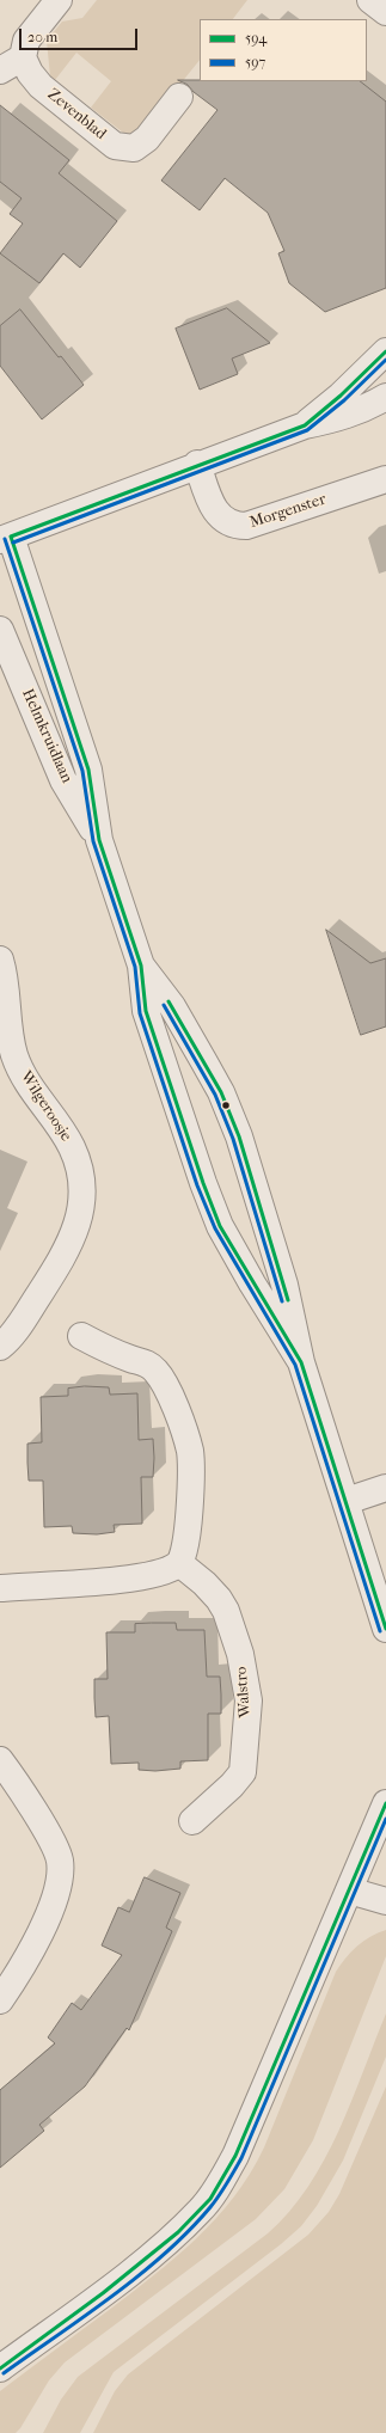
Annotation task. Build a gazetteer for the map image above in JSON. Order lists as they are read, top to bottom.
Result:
{
  "streets": {
    "street": [
      "Zevenblad",
      "Morgenster",
      "Helmkruidlaan",
      "Wilgeroosje",
      "Walstro"
    ]
  },
  "lines": ["transit line 594", "transit line 597"],
  "legend": ["594", "597"],
  "scale_bar": "20 m"
}
